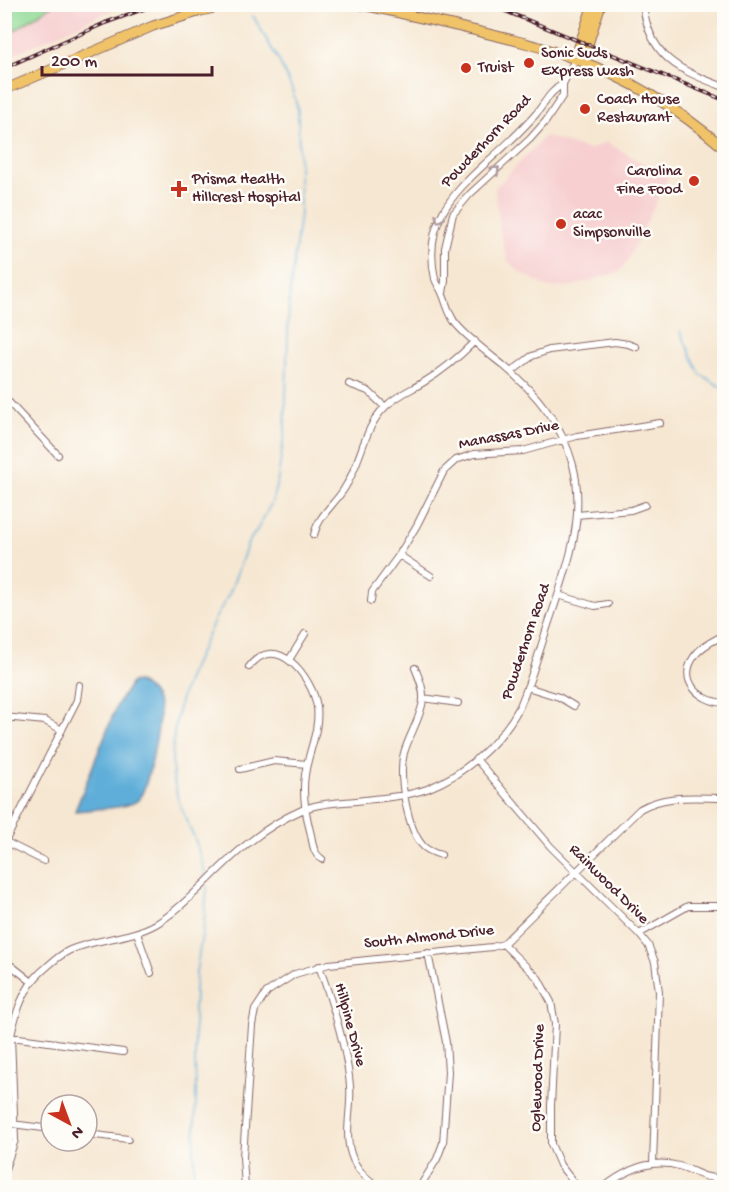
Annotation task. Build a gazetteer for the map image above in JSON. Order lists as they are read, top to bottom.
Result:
{
  "streets": {
    "street": [
      "Powderhorn Road",
      "Manassas Drive",
      "Rainwood Drive",
      "South Almond Drive",
      "Hillpine Drive",
      "Oglewood Drive"
    ]
  },
  "crossings": [
    ["Powderhorn Road", "Manassas Drive"],
    ["Powderhorn Road", "Rainwood Drive"],
    ["Rainwood Drive", "South Almond Drive"],
    ["South Almond Drive", "Hillpine Drive"],
    ["South Almond Drive", "Oglewood Drive"]
  ],
  "places": {
    "other": [
      "Sonic Suds Express Wash",
      "Truist",
      "Coach House Restaurant",
      "Carolina Fine Food",
      "acac Simpsonville"
    ],
    "health": ["Prisma Health Hillcrest Hospital"]
  },
  "scale_bar": "200 m",
  "north": "bottom right"
}
